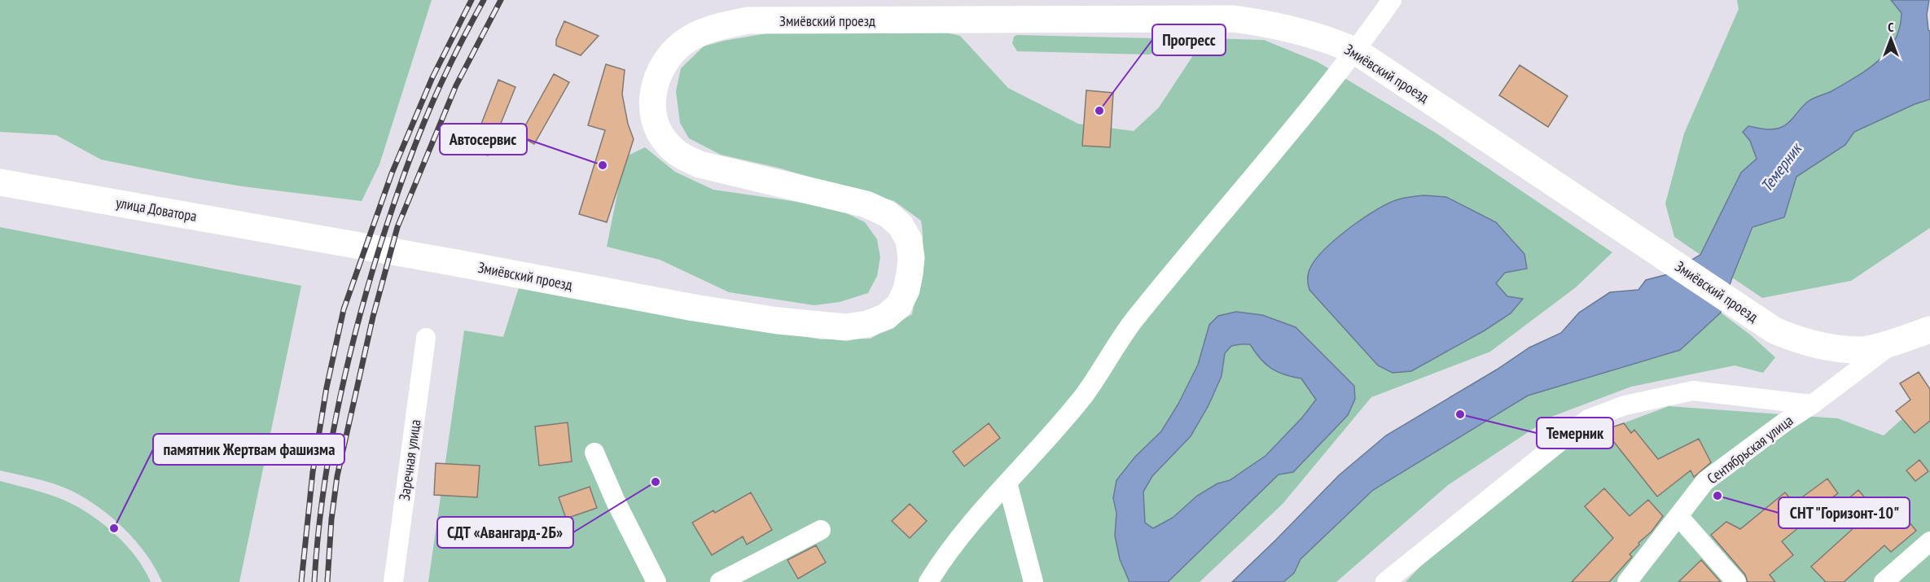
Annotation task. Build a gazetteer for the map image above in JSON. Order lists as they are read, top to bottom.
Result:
{
  "streets": {
    "main road": ["Змиёвский проезд", "улица Доватора"],
    "street": ["Сентябрьская улица", "Заречная улица"]
  },
  "crossings": [
    ["Змиёвский проезд", "улица Доватора"],
    ["Змиёвский проезд", "Сентябрьская улица"]
  ],
  "water": ["Темерник"],
  "places": [
    "Прогресс",
    "Автосервис",
    "Темерник",
    "СДТ «Авангард-2Б»",
    "СНТ \"Горизонт-10\"",
    "памятник Жертвам фашизма"
  ],
  "north": "top"
}
